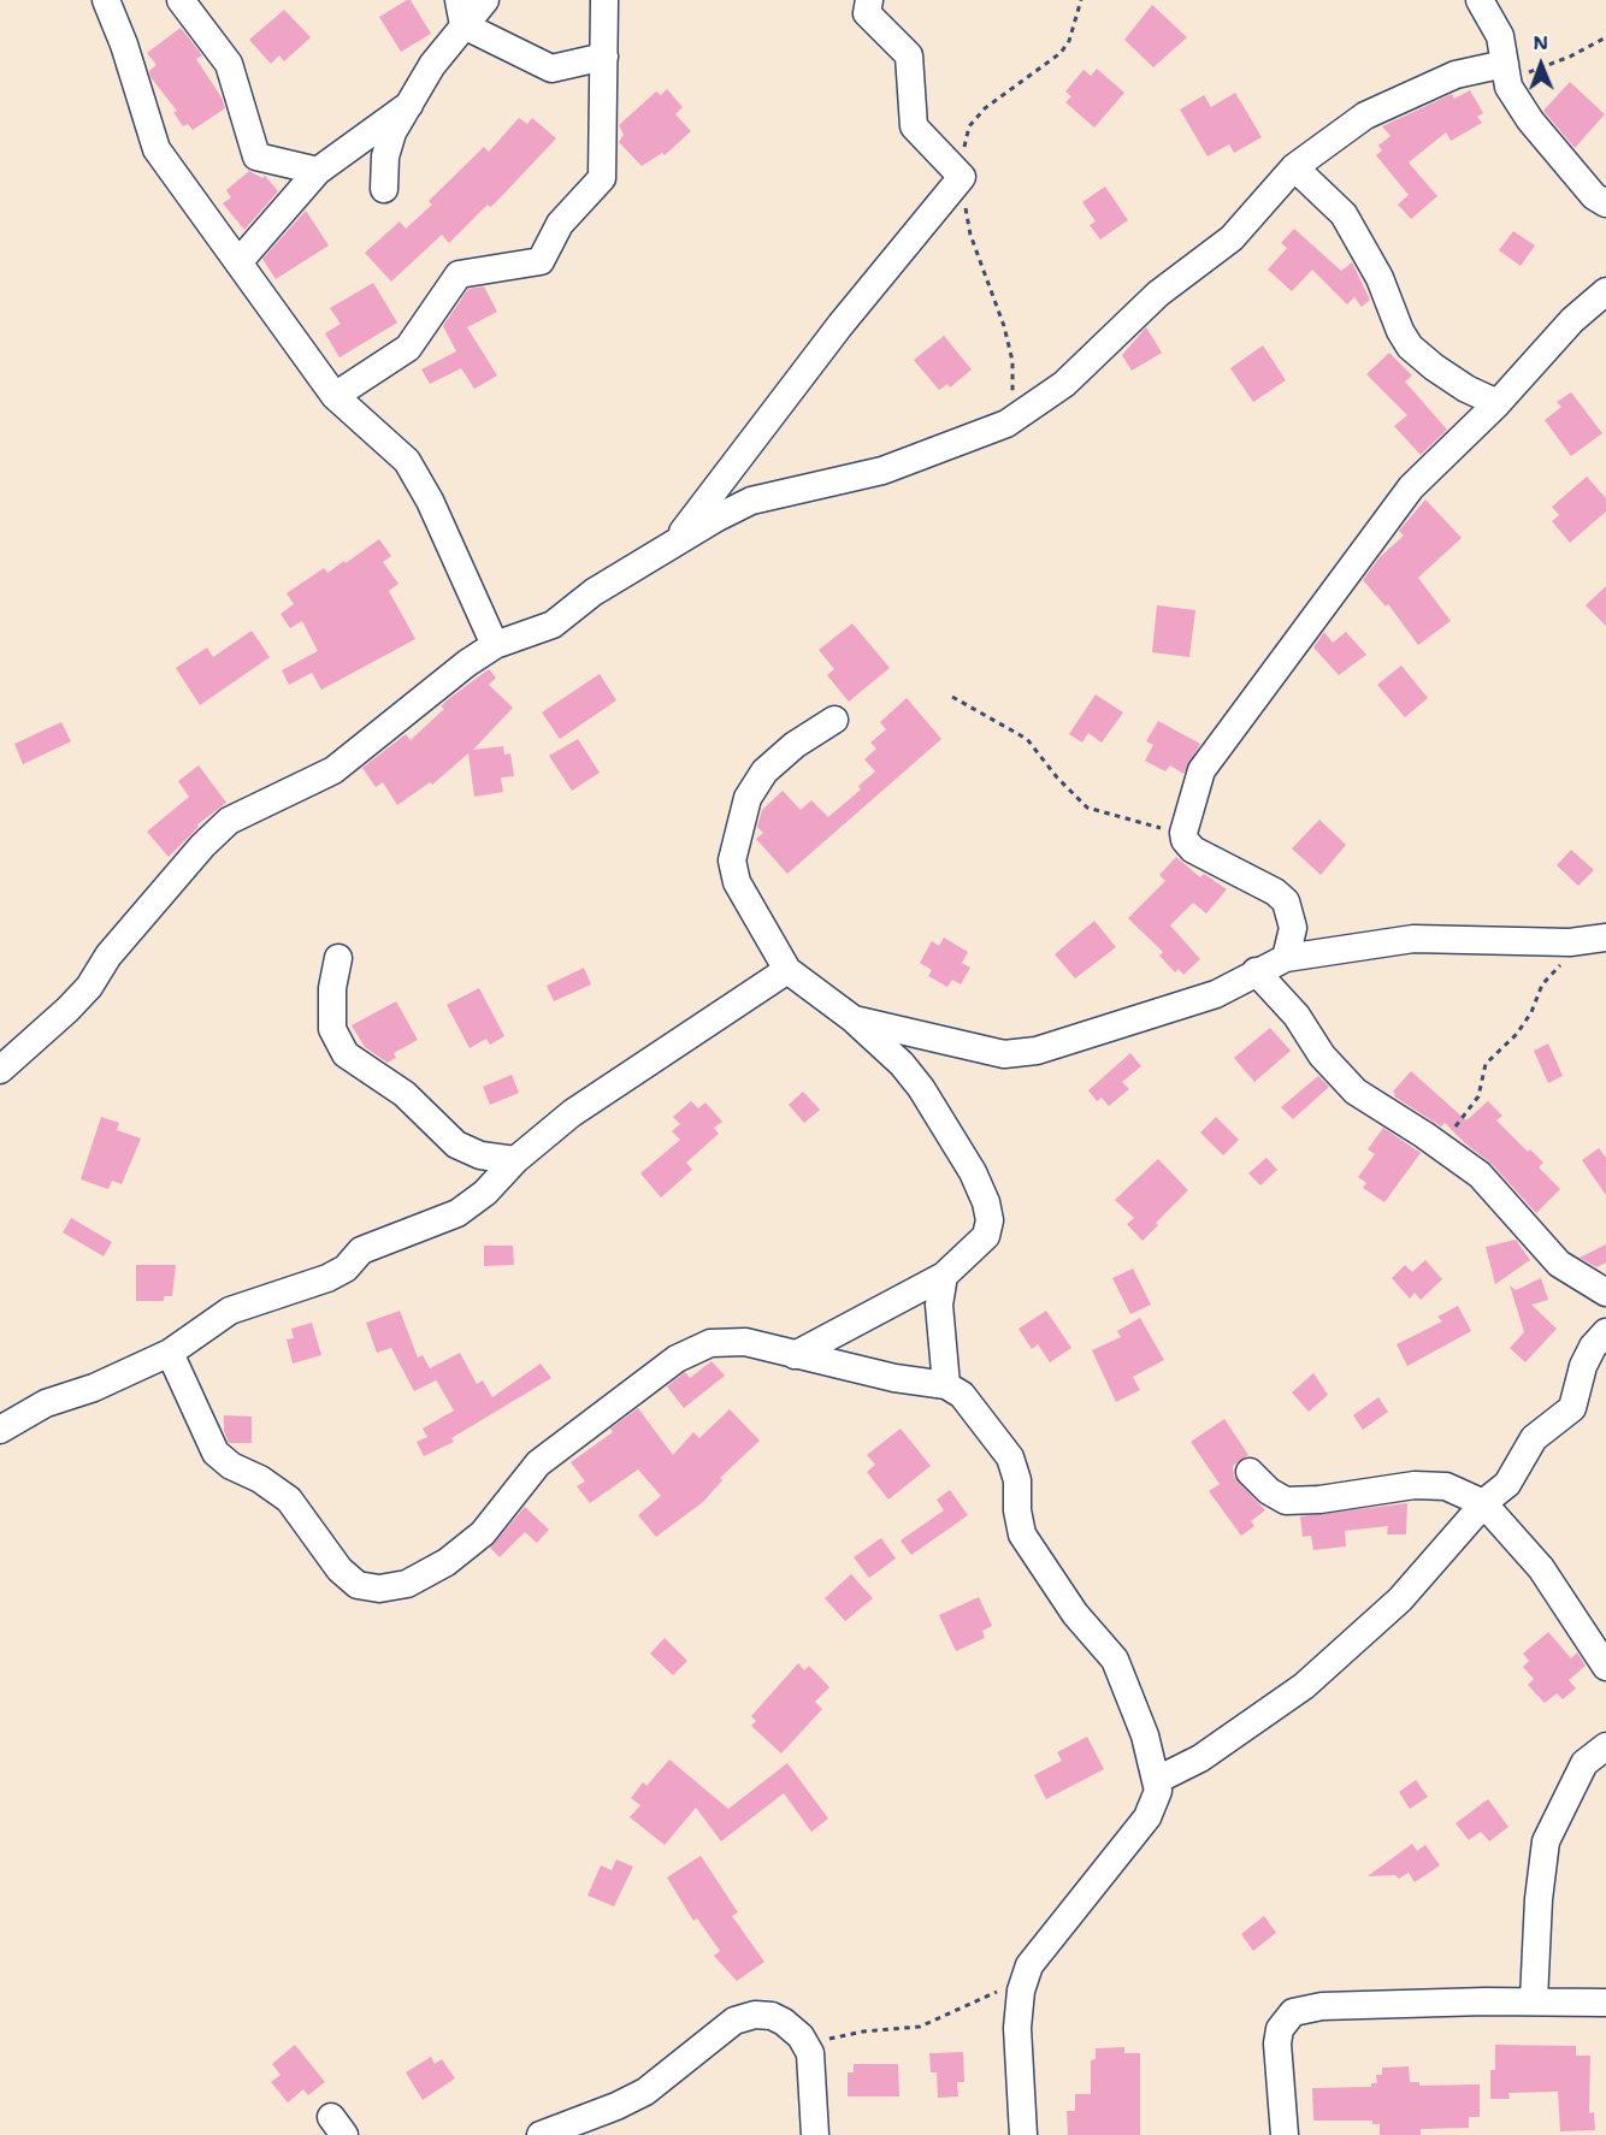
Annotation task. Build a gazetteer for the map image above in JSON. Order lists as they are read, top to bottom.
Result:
{
  "north": "top"
}
